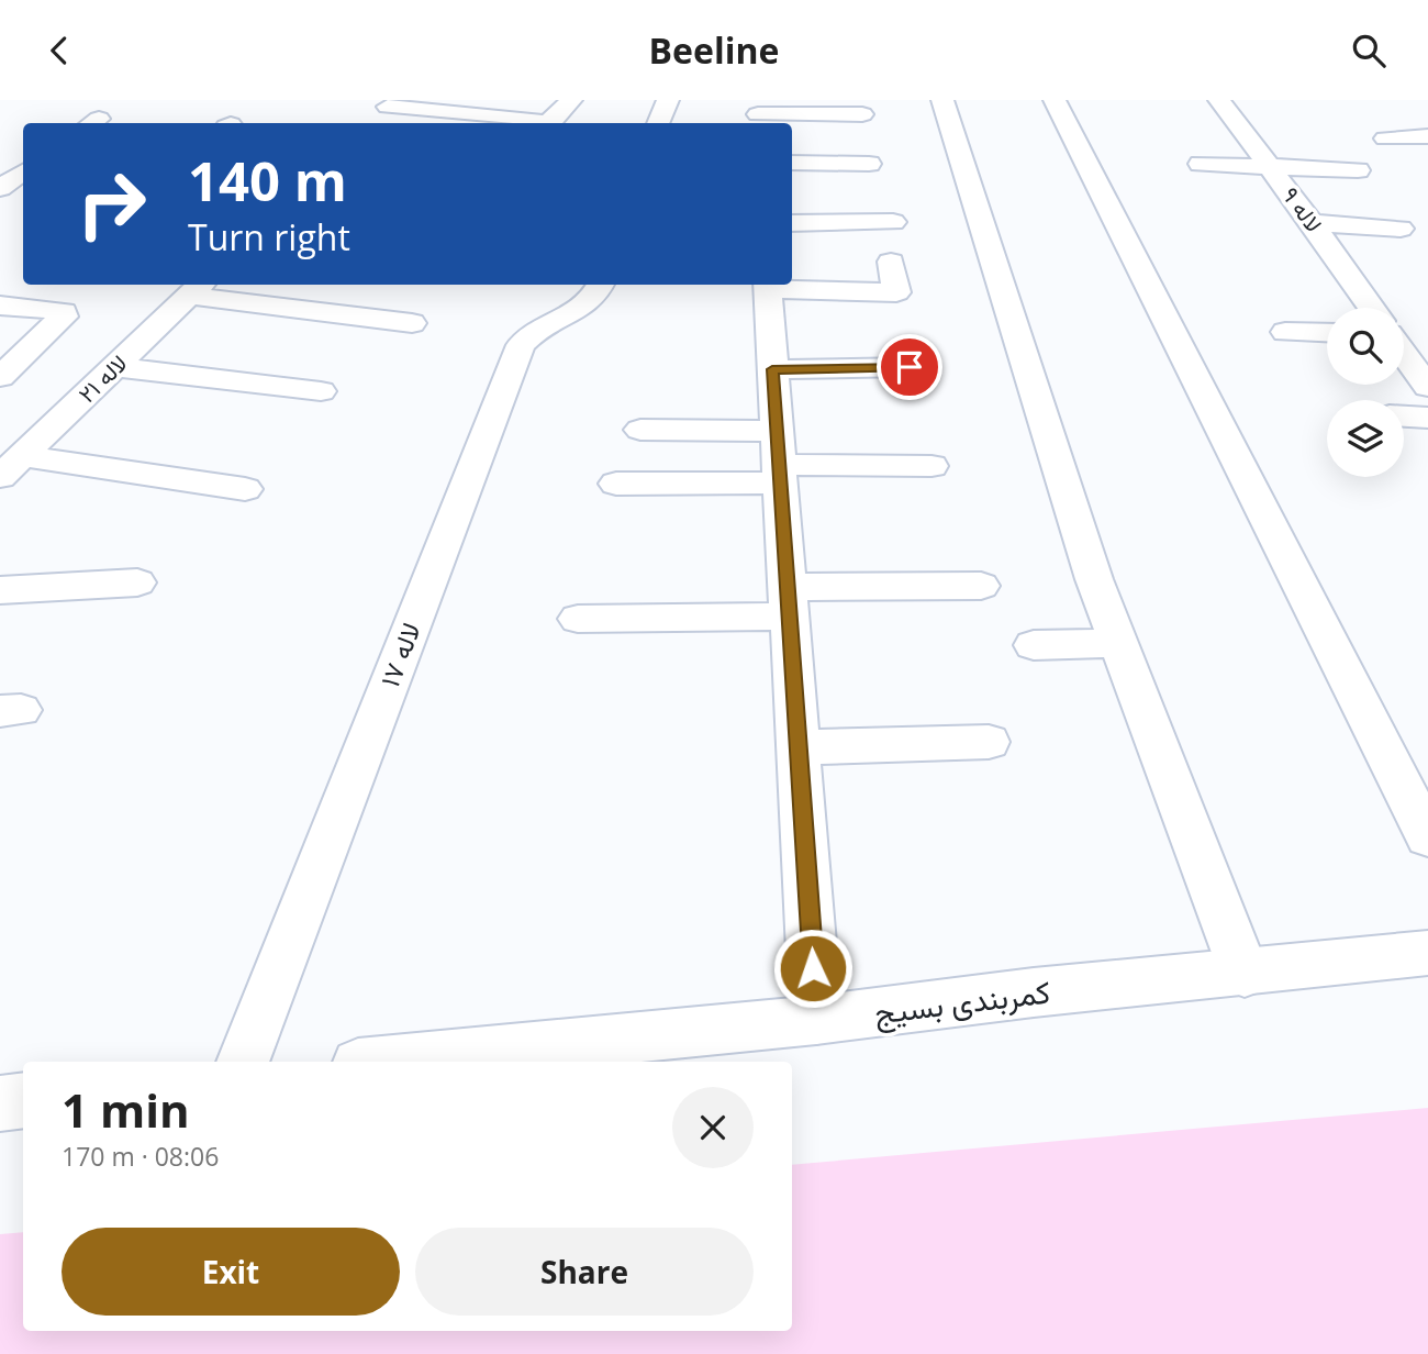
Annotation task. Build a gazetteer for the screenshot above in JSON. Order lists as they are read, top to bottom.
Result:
{
  "streets": {
    "street": [
      "لاله ۹",
      "لاله ۲۱",
      "لاله ۱۷",
      "کمربندی بسیج"
    ]
  },
  "page": {
    "header": "Beeline",
    "turn": ["140 m", "Turn right"],
    "heading": ["1 min", "170 m · 08:06"],
    "buttons": ["Exit", "Share"]
  }
}
